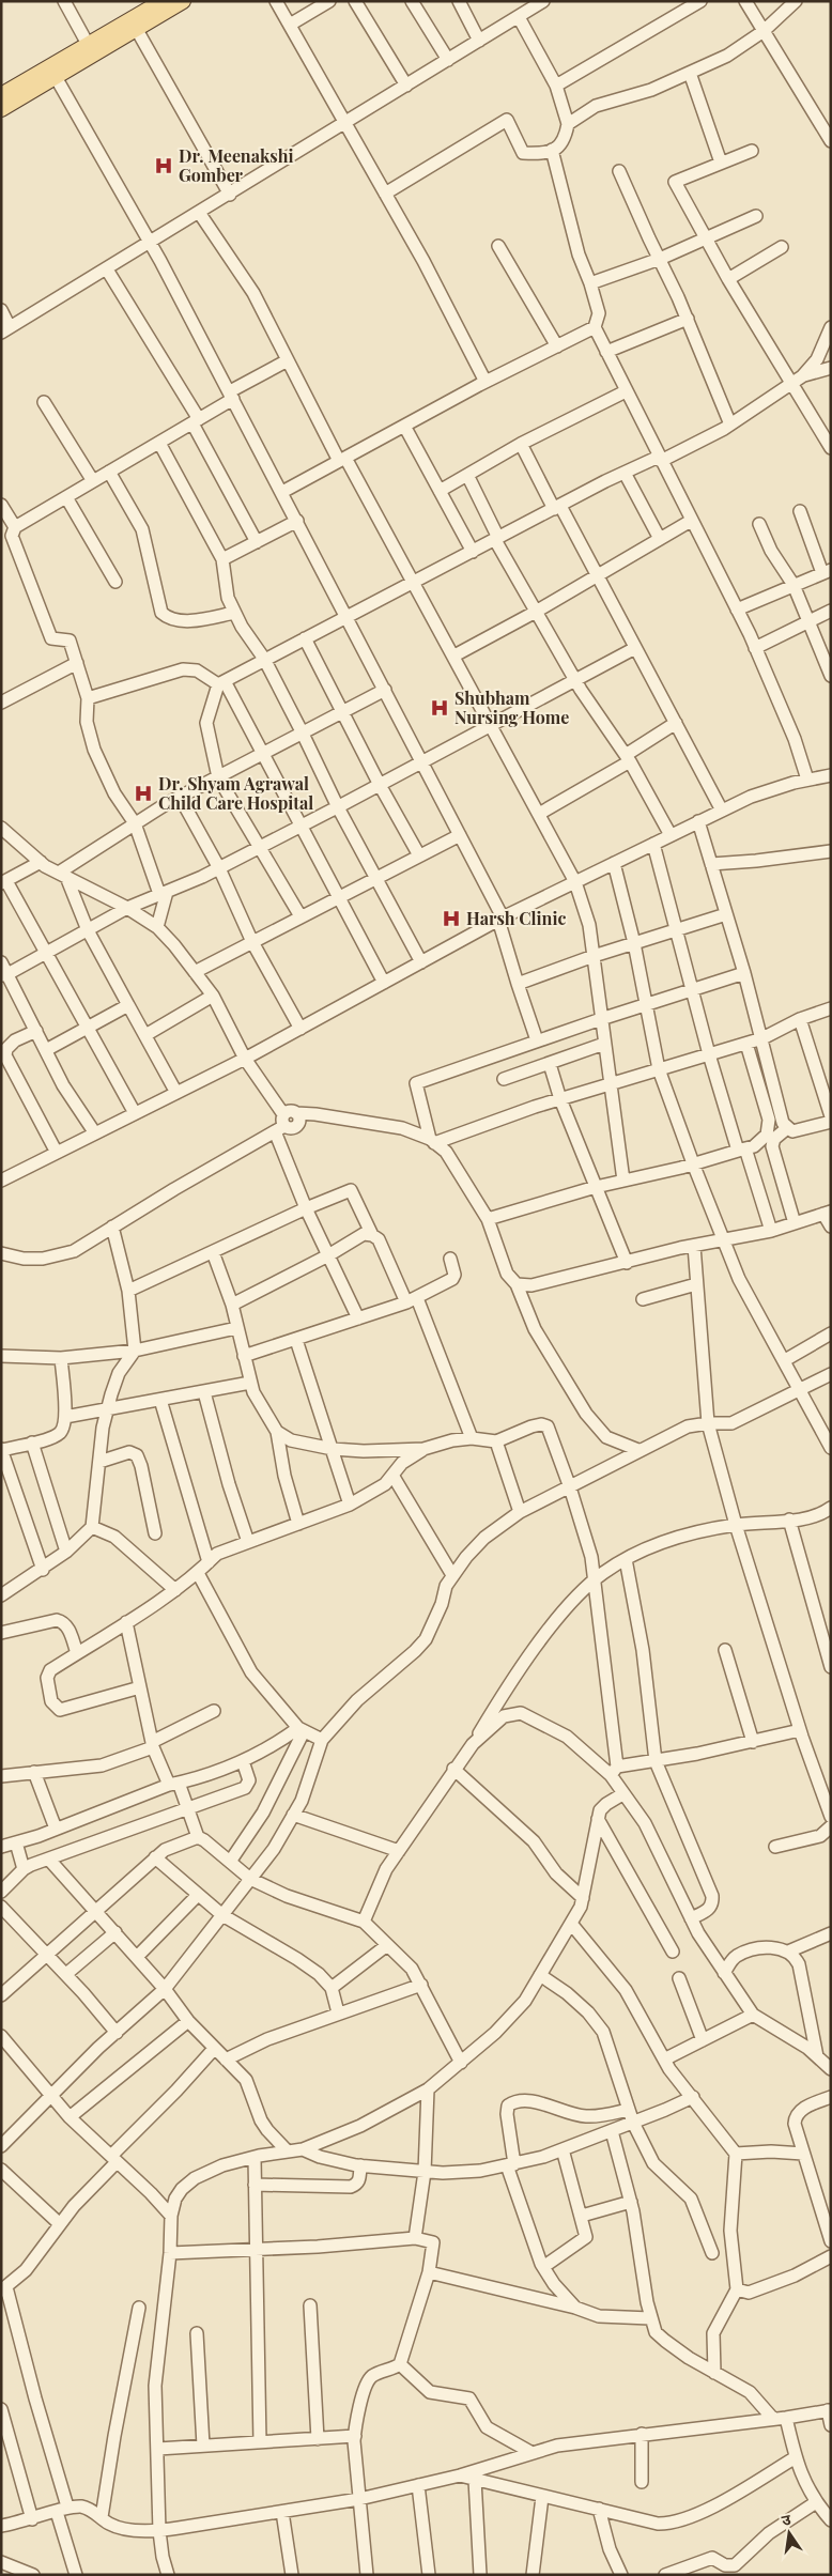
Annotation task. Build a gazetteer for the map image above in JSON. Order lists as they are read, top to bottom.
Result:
{
  "places": {
    "hospital": [
      "Dr. Meenakshi Gomber",
      "Shubham Nursing Home",
      "Dr. Shyam Agrawal Child Care Hospital",
      "Harsh Clinic"
    ]
  },
  "north": "top"
}
